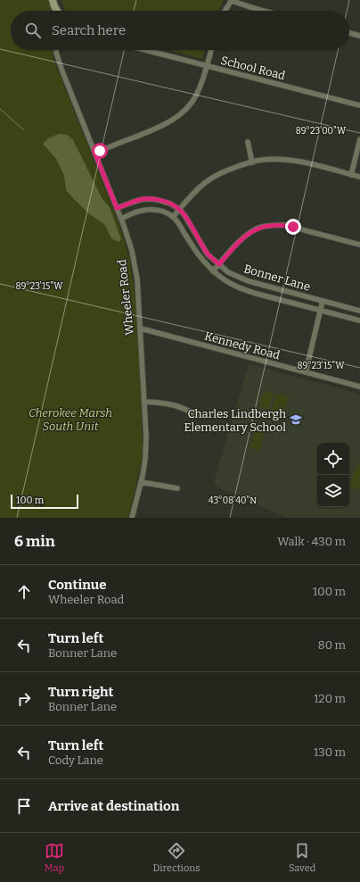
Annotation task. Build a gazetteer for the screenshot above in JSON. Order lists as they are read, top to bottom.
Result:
{
  "streets": {
    "street": [
      "School Road",
      "Bonner Lane",
      "Wheeler Road",
      "Kennedy Road"
    ]
  },
  "crossings": [
    ["Wheeler Road", "Kennedy Road"]
  ],
  "parks": ["Cherokee Marsh South Unit"],
  "places": {
    "school or university": ["Charles Lindbergh Elementary School"]
  },
  "scale_bar": "100 m",
  "page": {
    "search": "Search here",
    "scale": "100 m",
    "heading": ["6 min", "Walk · 430 m"],
    "list": [
      ["Continue", "Wheeler Road", "100 m"],
      ["Turn left", "Bonner Lane", "80 m"],
      ["Turn right", "Bonner Lane", "120 m"],
      ["Turn left", "Cody Lane", "130 m"],
      "Arrive at destination"
    ],
    "nav": ["Map", "Directions", "Saved"]
  },
  "coordinates": ["89°23'00\"W", "89°23'15\"W", "43°08'40\"N"]
}
